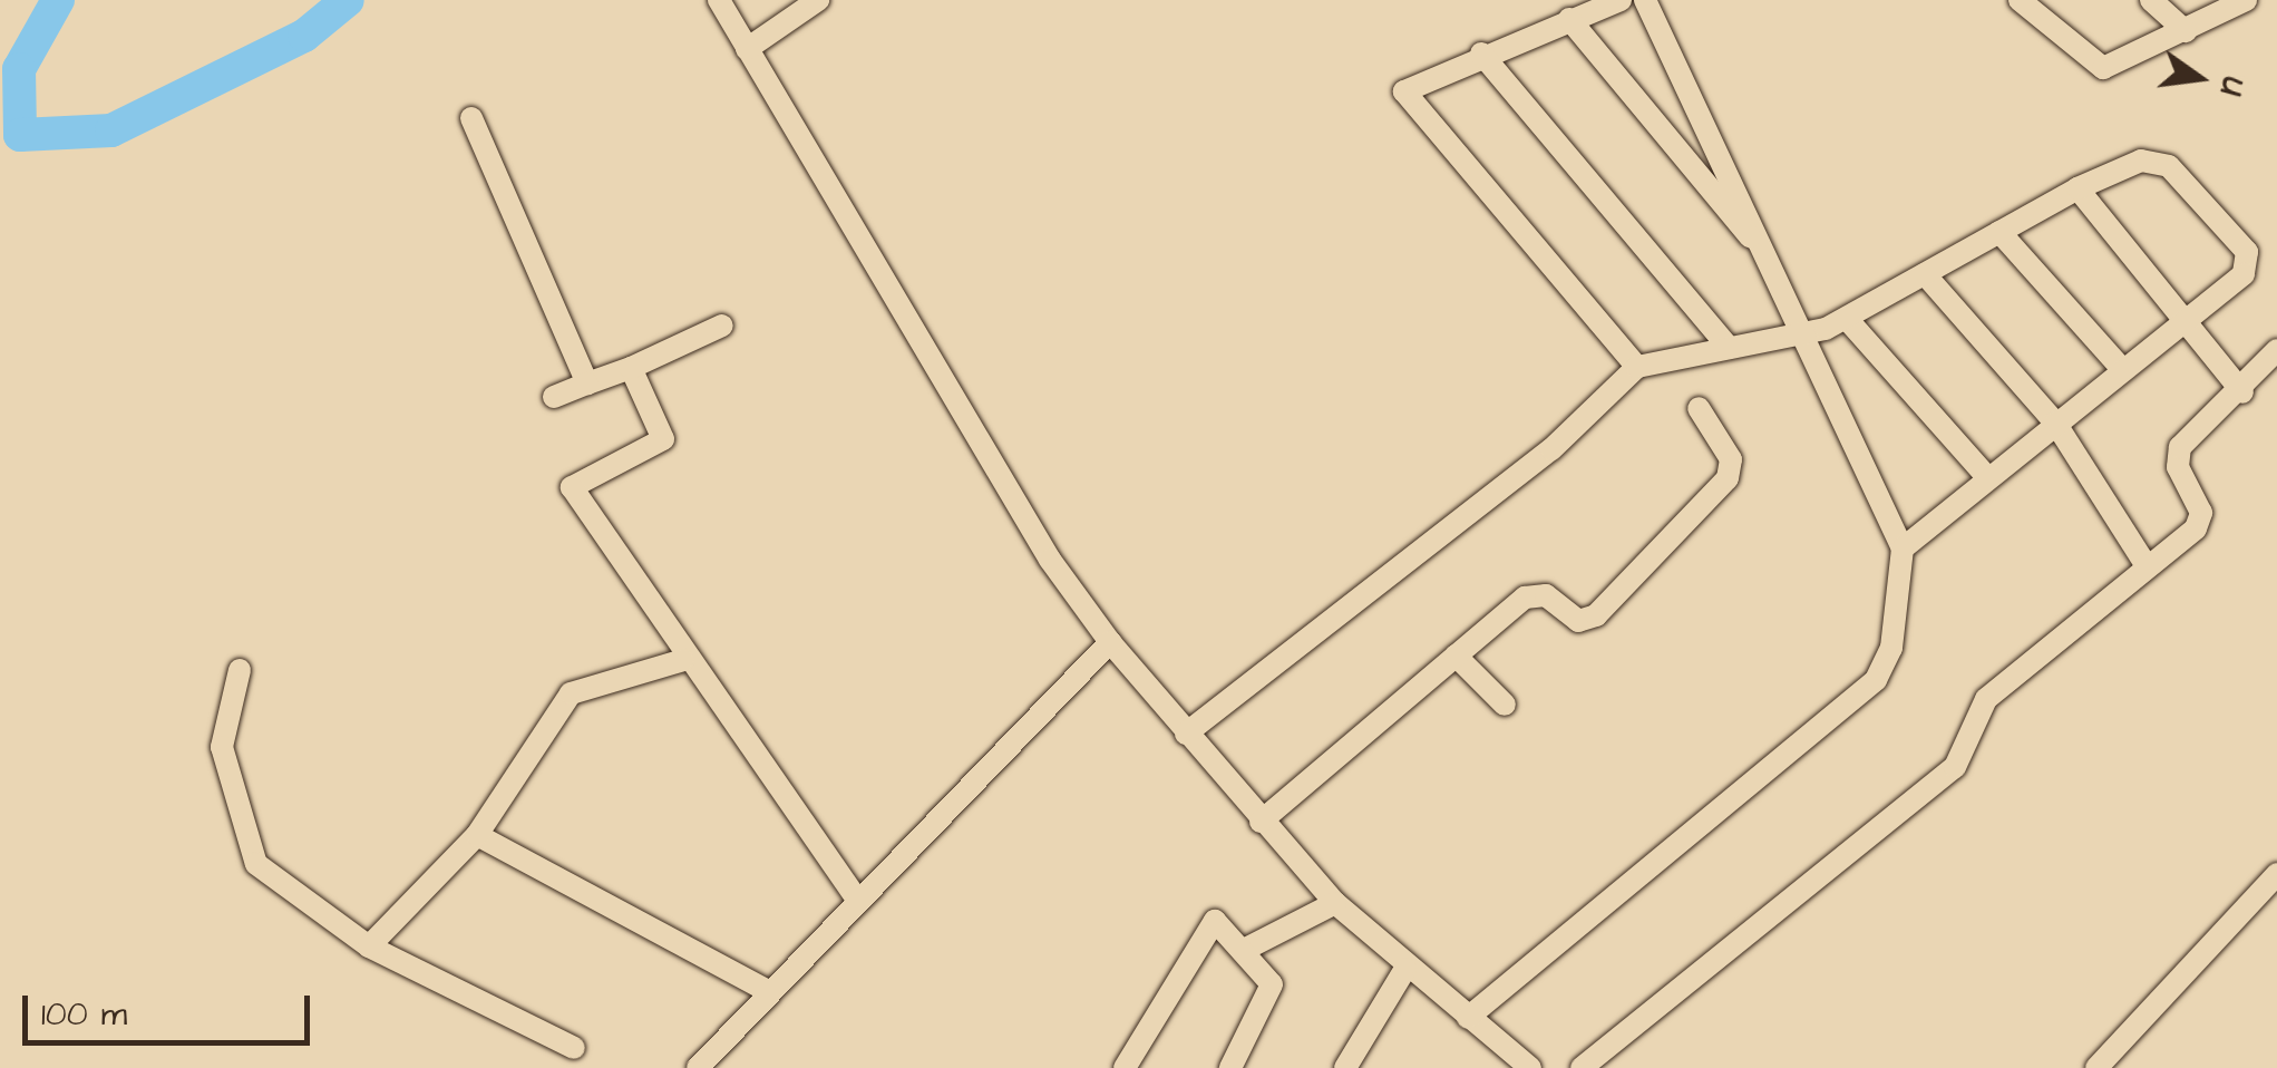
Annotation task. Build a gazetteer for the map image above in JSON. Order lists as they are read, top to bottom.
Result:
{
  "scale_bar": "100 m",
  "north": "right"
}
